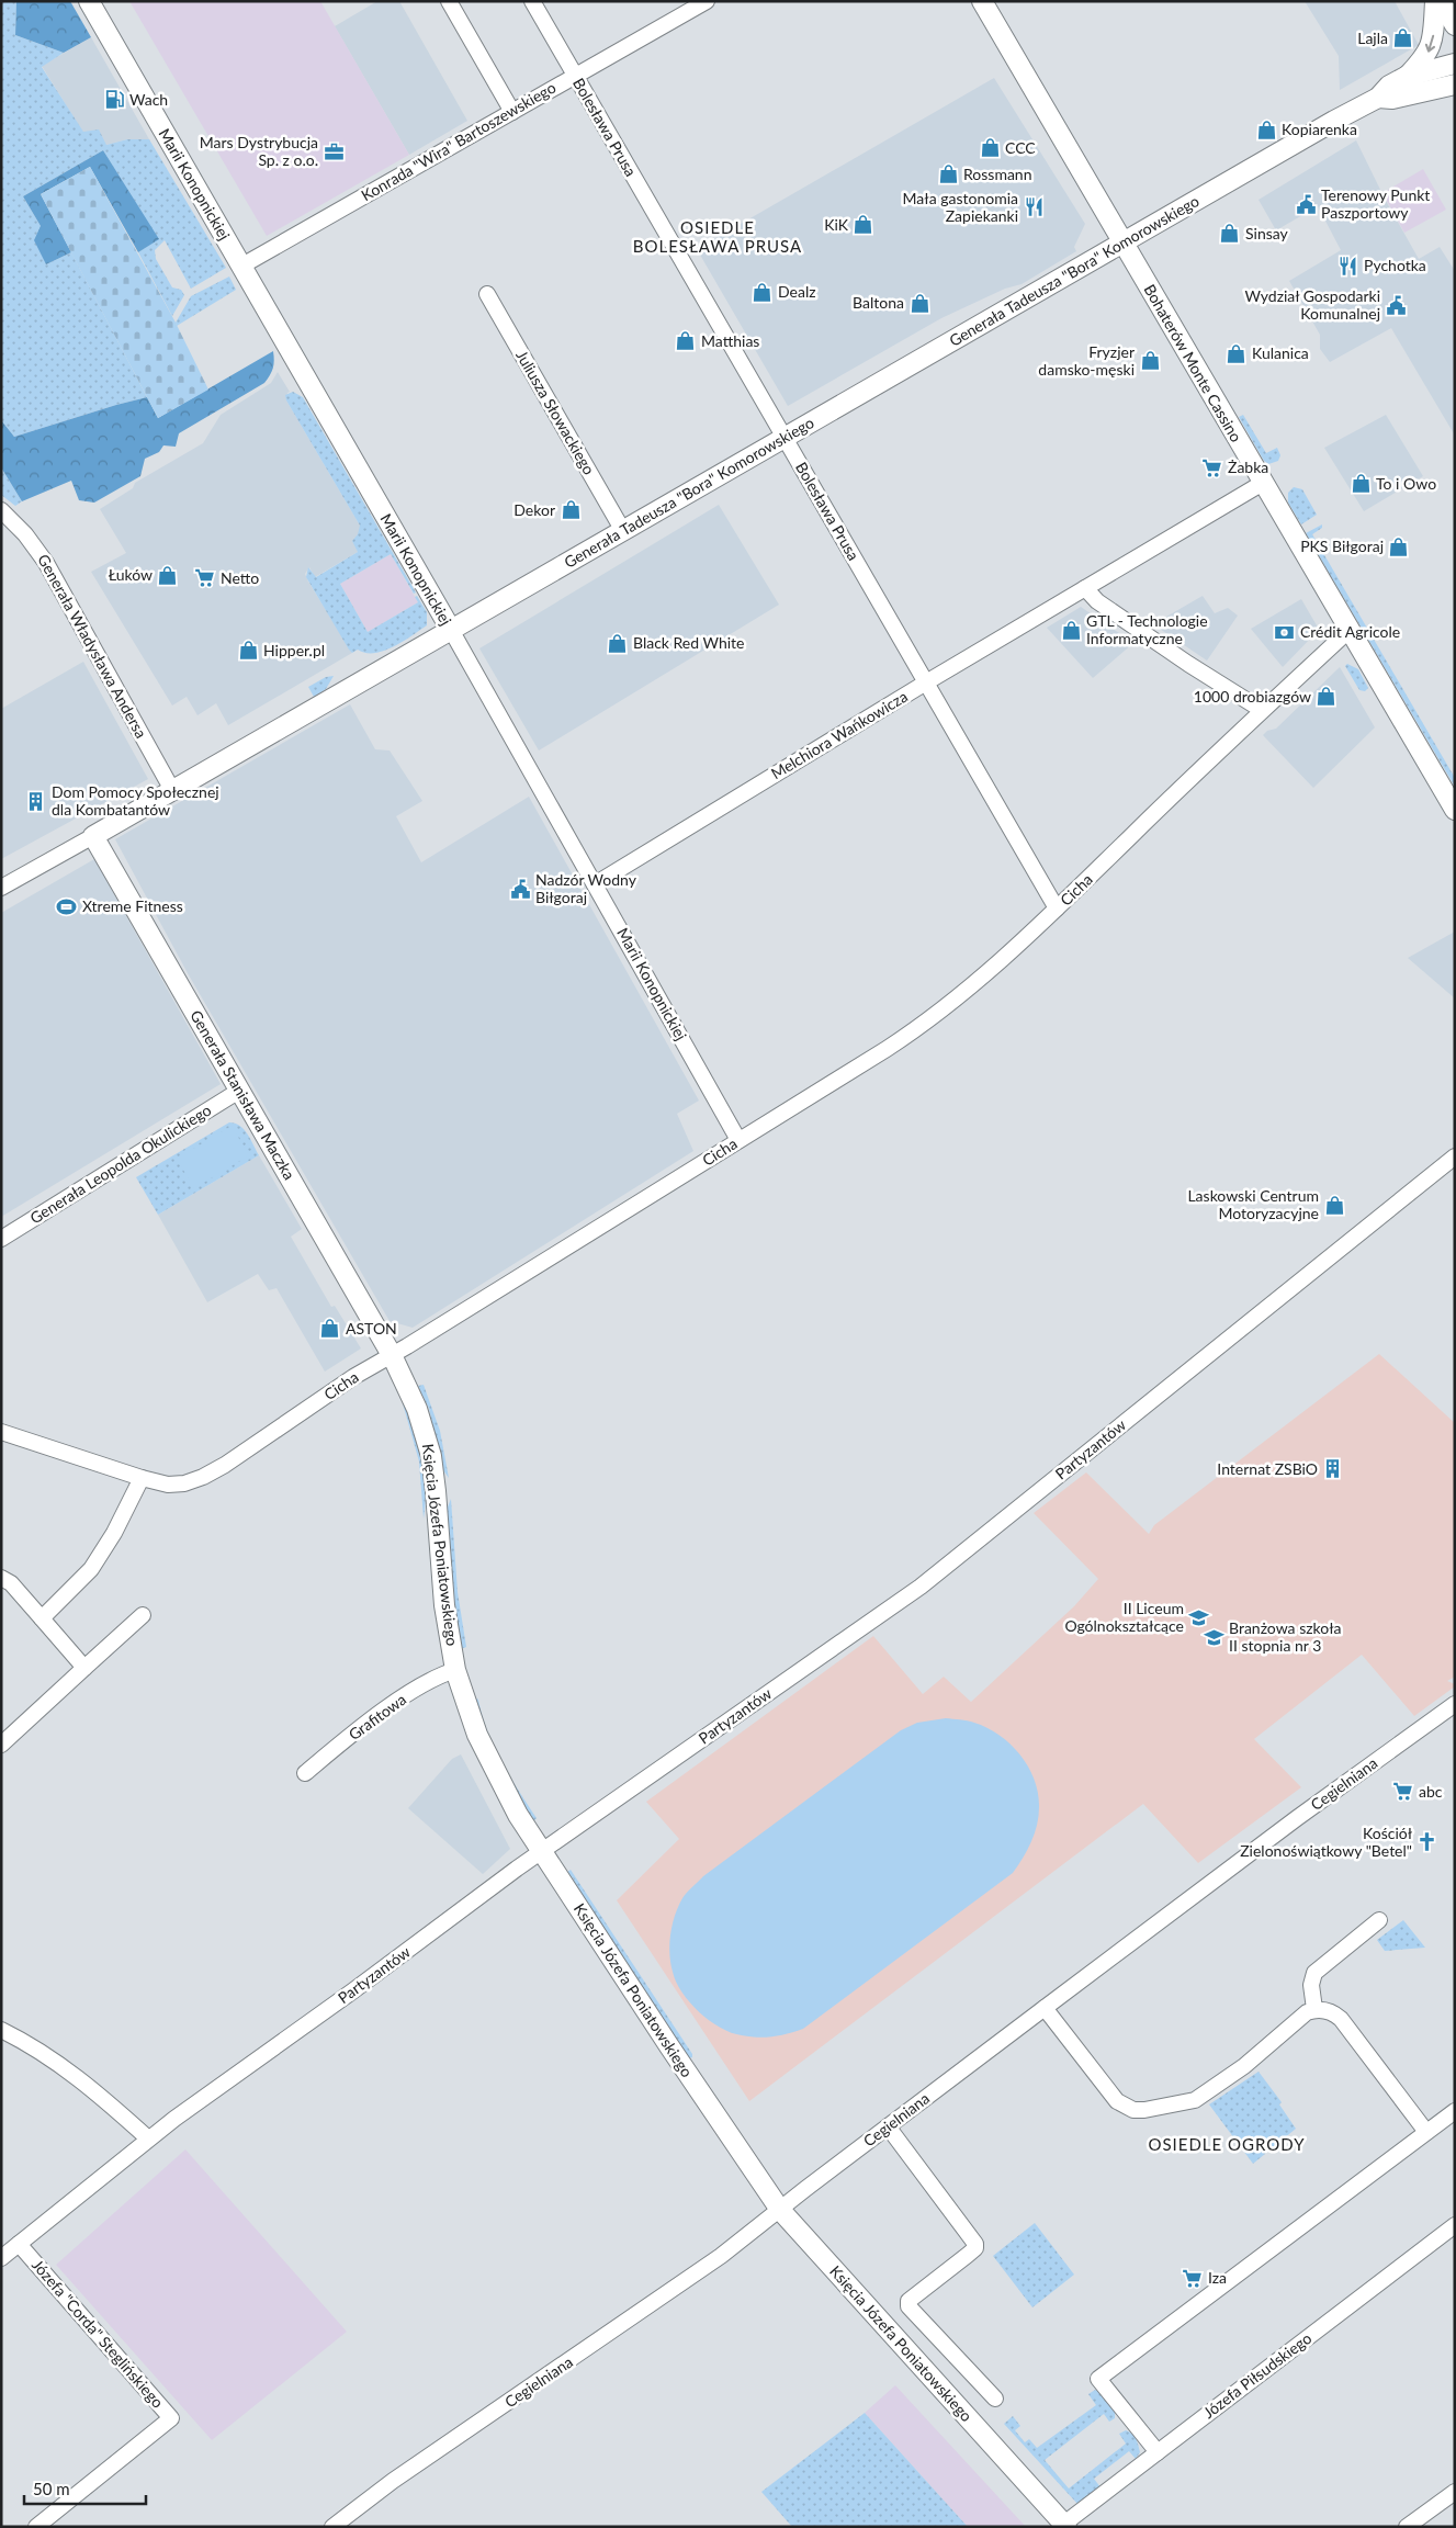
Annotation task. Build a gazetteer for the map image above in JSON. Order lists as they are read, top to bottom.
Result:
{
  "streets": {
    "street": [
      "Bolesława Prusa",
      "Konrada \"Wira\" Bartoszewskiego",
      "Marii Konopnickiej",
      "Generała Tadeusza \"Bora\" Komorowskiego",
      "Bohaterów Monte Cassino",
      "Juliusza Słowackiego",
      "Generała Władysława Andersa",
      "Melchiora Wańkowicza",
      "Cicha",
      "Generała Stanisława Maczka",
      "Generała Leopolda Okulickiego",
      "Partyzantów",
      "Księcia Józefa Poniatowskiego",
      "Grafitowa",
      "Cegielniana",
      "Józefa \"Corda\" Steglińskiego",
      "Józefa Piłsudskiego"
    ]
  },
  "crossings": [
    ["Bolesława Prusa", "Konrada \"Wira\" Bartoszewskiego"],
    ["Bolesława Prusa", "Generała Tadeusza \"Bora\" Komorowskiego"],
    ["Bolesława Prusa", "Melchiora Wańkowicza"],
    ["Bolesława Prusa", "Cicha"],
    ["Konrada \"Wira\" Bartoszewskiego", "Marii Konopnickiej"],
    ["Marii Konopnickiej", "Generała Tadeusza \"Bora\" Komorowskiego"],
    ["Marii Konopnickiej", "Melchiora Wańkowicza"],
    ["Marii Konopnickiej", "Cicha"],
    ["Generała Tadeusza \"Bora\" Komorowskiego", "Bohaterów Monte Cassino"],
    ["Generała Tadeusza \"Bora\" Komorowskiego", "Juliusza Słowackiego"],
    ["Generała Tadeusza \"Bora\" Komorowskiego", "Generała Władysława Andersa"],
    ["Generała Tadeusza \"Bora\" Komorowskiego", "Generała Stanisława Maczka"],
    ["Bohaterów Monte Cassino", "Melchiora Wańkowicza"],
    ["Bohaterów Monte Cassino", "Cicha"],
    ["Cicha", "Generała Stanisława Maczka"],
    ["Cicha", "Księcia Józefa Poniatowskiego"],
    ["Generała Stanisława Maczka", "Generała Leopolda Okulickiego"],
    ["Generała Stanisława Maczka", "Księcia Józefa Poniatowskiego"],
    ["Partyzantów", "Księcia Józefa Poniatowskiego"],
    ["Partyzantów", "Józefa \"Corda\" Steglińskiego"],
    ["Księcia Józefa Poniatowskiego", "Grafitowa"],
    ["Księcia Józefa Poniatowskiego", "Cegielniana"],
    ["Księcia Józefa Poniatowskiego", "Józefa Piłsudskiego"]
  ],
  "districts": ["OSIEDLE BOLESŁAWA PRUSA", "OSIEDLE OGRODY"],
  "places": {
    "shop": [
      "Lajla",
      "Kopiarenka",
      "CCC",
      "Rossmann",
      "KiK",
      "Sinsay",
      "Dealz",
      "Baltona",
      "Matthias",
      "Kulanica",
      "Fryzjer damsko-męski",
      "To i Owo",
      "Dekor",
      "PKS Biłgoraj",
      "Łuków",
      "GTL - Technologie Informatyczne",
      "Black Red White",
      "Hipper.pl",
      "1000 drobiazgów",
      "Laskowski Centrum Motoryzacyjne",
      "ASTON"
    ],
    "fuel station": ["Wach"],
    "office": ["Mars Dystrybucja Sp. z o.o."],
    "public building": ["Terenowy Punkt Paszportowy", "Wydział Gospodarki Komunalnej", "Nadzór Wodny Biłgoraj"],
    "restaurant": ["Mała gastonomia Zapiekanki", "Pychotka"],
    "supermarket": [
      "Żabka",
      "Netto",
      "abc",
      "Iza"
    ],
    "bank": ["Crédit Agricole"],
    "building": ["Dom Pomocy Społecznej dla Kombatantów", "Internat ZSBiO"],
    "sports": ["Xtreme Fitness"],
    "school or university": ["II Liceum Ogólnokształcące", "Branżowa szkoła II stopnia nr 3"],
    "church": ["Kościół Zielonoświątkowy \"Betel\""]
  },
  "scale_bar": "50 m"
}
